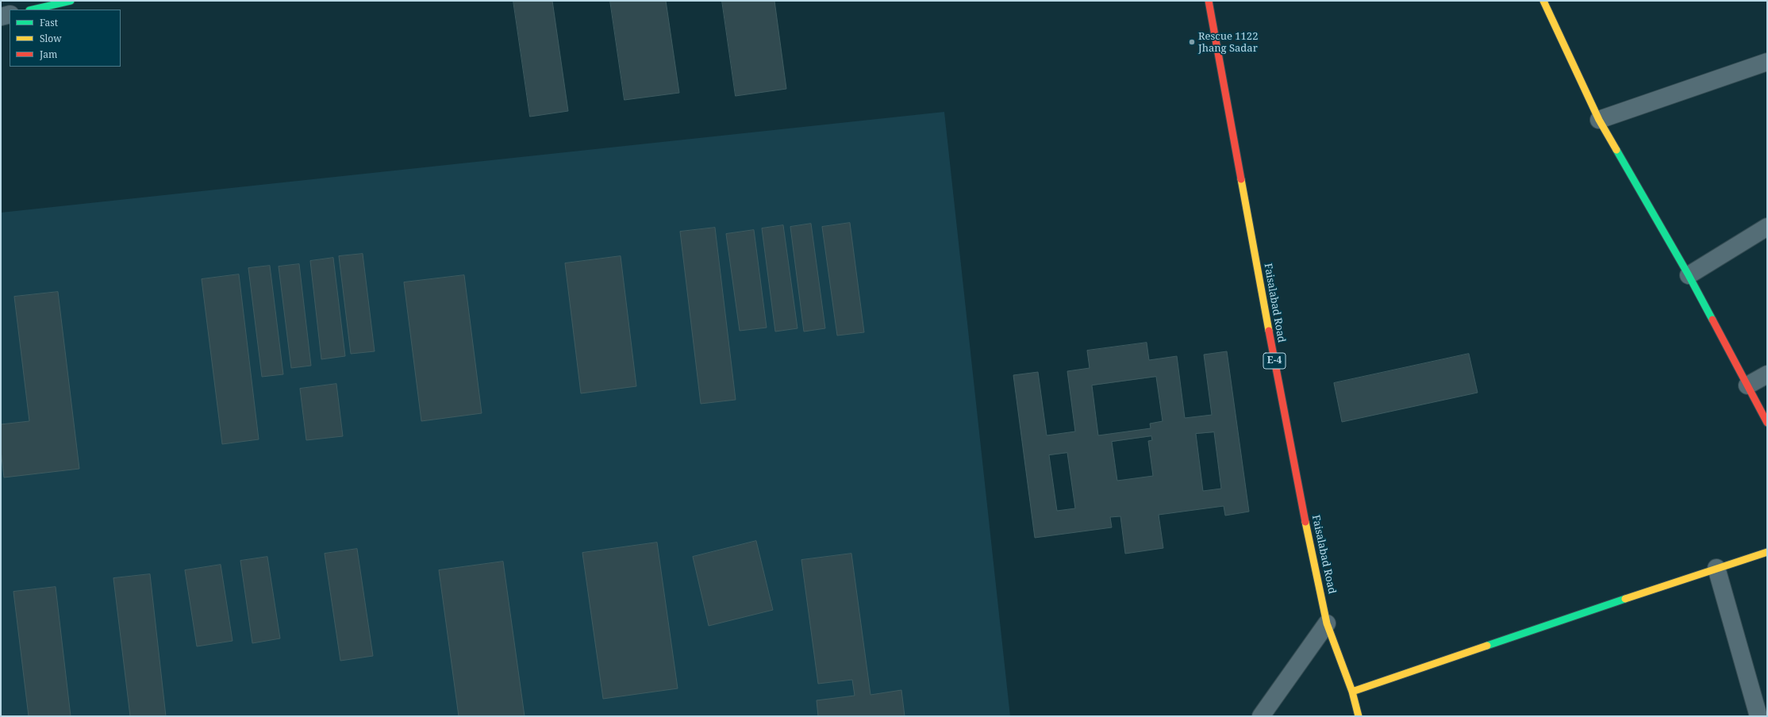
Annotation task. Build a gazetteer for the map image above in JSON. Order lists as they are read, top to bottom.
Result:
{
  "streets": {
    "street": ["Faisalabad Road", "E-4"]
  },
  "places": ["Rescue 1122 Jhang Sadar"],
  "legend": ["Fast", "Slow", "Jam"]
}
